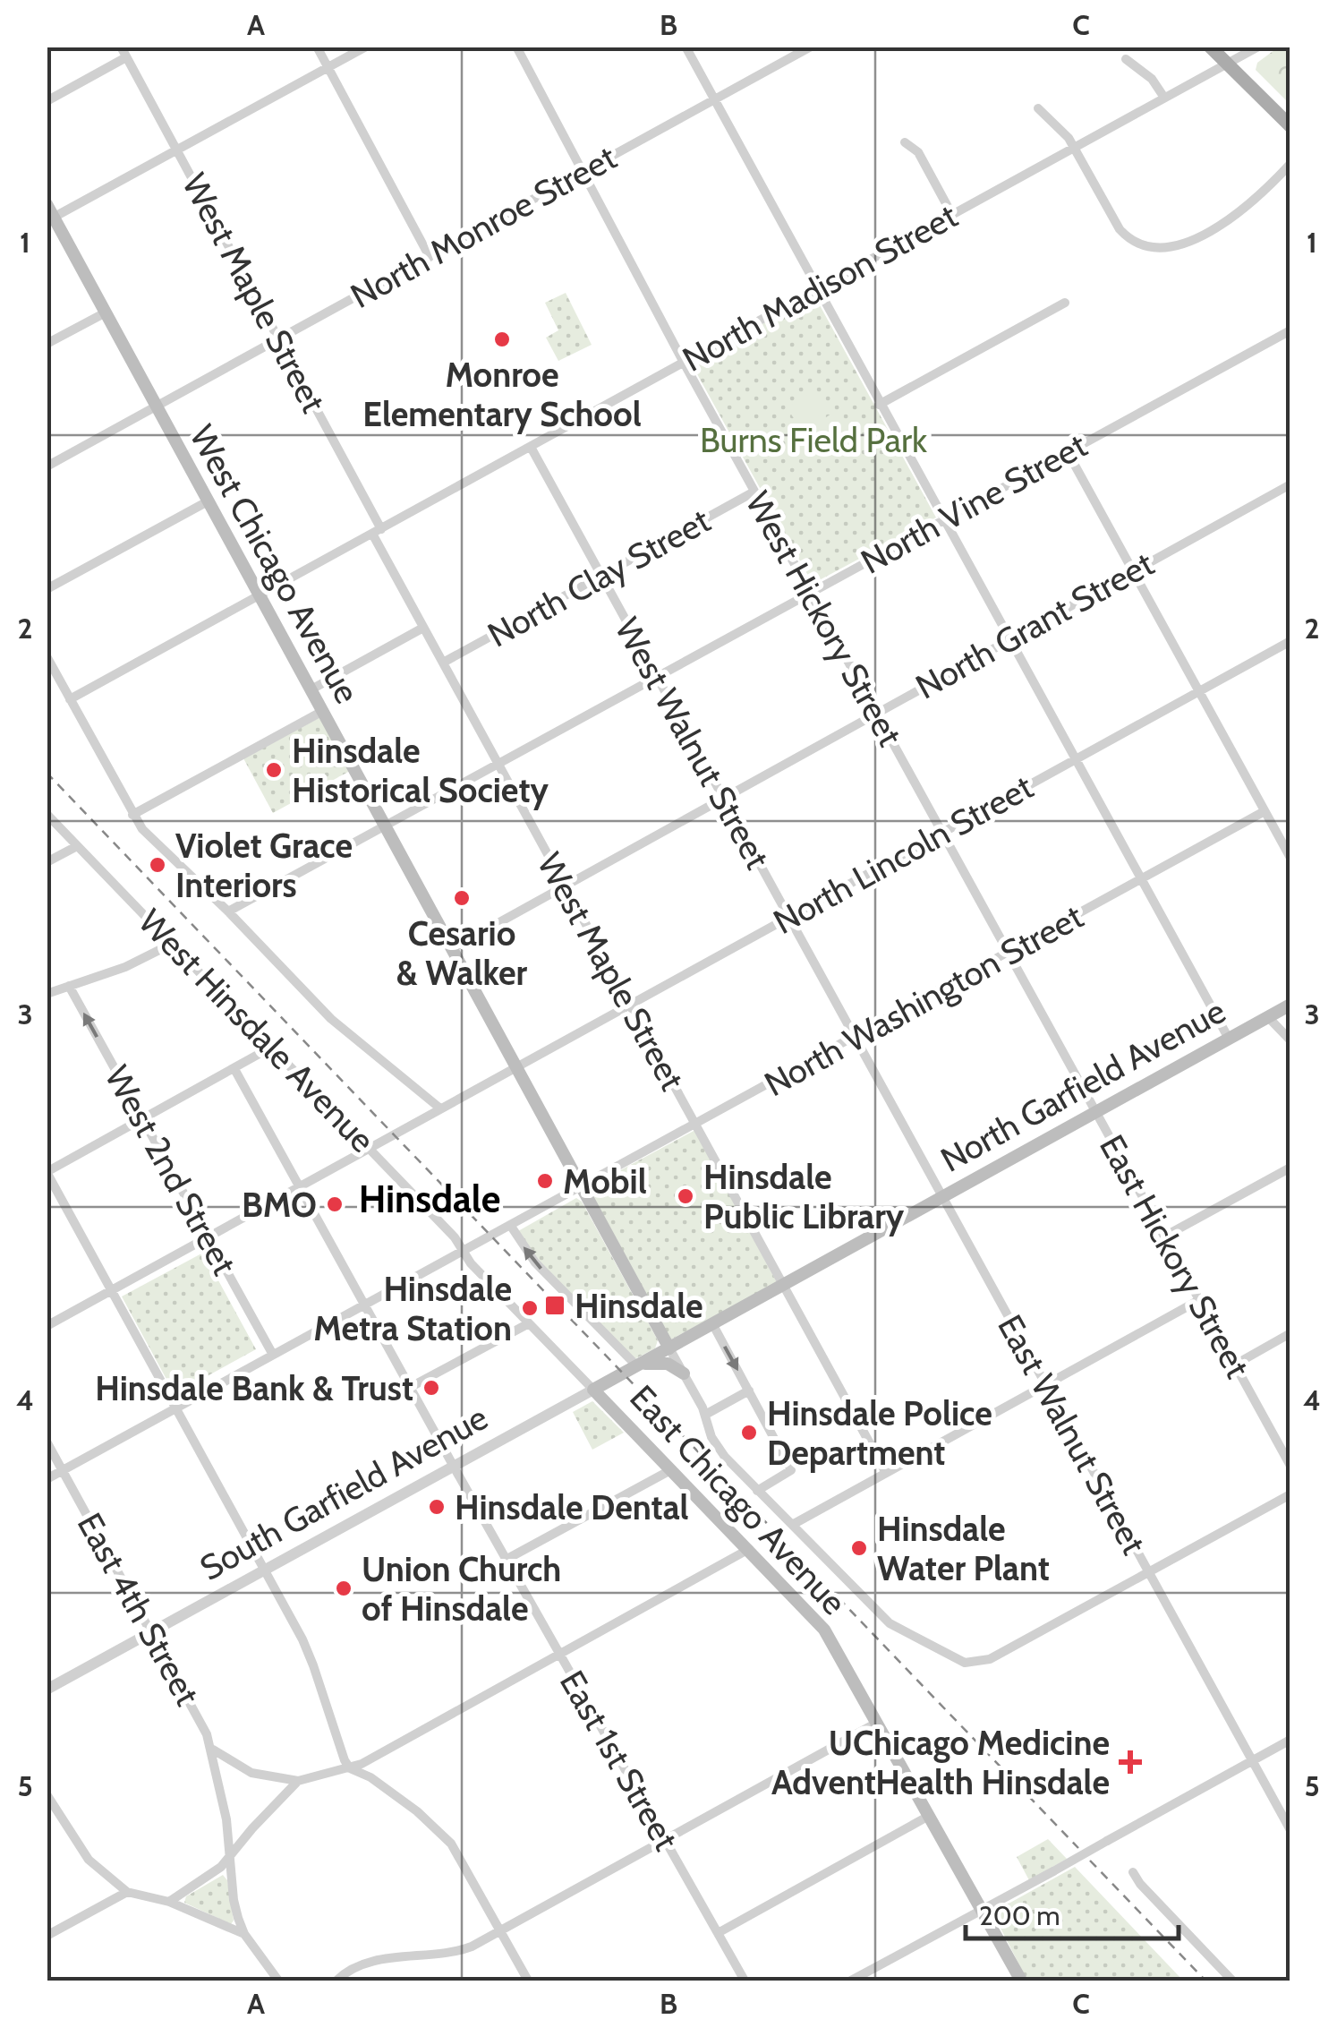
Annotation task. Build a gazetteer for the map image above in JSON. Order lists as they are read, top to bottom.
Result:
{
  "streets": {
    "main road": [
      "West Chicago Avenue",
      "North Garfield Avenue",
      "South Garfield Avenue",
      "East Chicago Avenue"
    ],
    "street": [
      "North Monroe Street",
      "North Madison Street",
      "West Maple Street",
      "North Vine Street",
      "North Clay Street",
      "West Hickory Street",
      "North Grant Street",
      "West Walnut Street",
      "North Lincoln Street",
      "North Washington Street",
      "West Hinsdale Avenue",
      "West 2nd Street",
      "East Hickory Street",
      "East Walnut Street",
      "East 4th Street",
      "East 1st Street"
    ]
  },
  "crossings": [
    ["North Monroe Street", "West Maple Street"],
    ["North Monroe Street", "West Chicago Avenue"],
    ["North Monroe Street", "West Hickory Street"],
    ["North Madison Street", "West Maple Street"],
    ["North Madison Street", "West Chicago Avenue"],
    ["North Madison Street", "West Hickory Street"],
    ["North Madison Street", "West Walnut Street"],
    ["West Maple Street", "North Vine Street"],
    ["West Maple Street", "North Clay Street"],
    ["West Maple Street", "North Grant Street"],
    ["West Maple Street", "North Lincoln Street"],
    ["West Maple Street", "North Washington Street"],
    ["West Maple Street", "North Garfield Avenue"],
    ["North Vine Street", "West Chicago Avenue"],
    ["North Vine Street", "West Hickory Street"],
    ["North Vine Street", "West Walnut Street"],
    ["West Chicago Avenue", "North Grant Street"],
    ["West Chicago Avenue", "North Lincoln Street"],
    ["West Chicago Avenue", "North Washington Street"],
    ["West Chicago Avenue", "East Chicago Avenue"],
    ["North Clay Street", "West Hickory Street"],
    ["North Clay Street", "West Walnut Street"],
    ["West Hickory Street", "North Grant Street"],
    ["West Hickory Street", "North Lincoln Street"],
    ["West Hickory Street", "North Washington Street"],
    ["West Hickory Street", "East Hickory Street"],
    ["North Grant Street", "West Walnut Street"],
    ["West Walnut Street", "North Lincoln Street"],
    ["West Walnut Street", "North Washington Street"],
    ["West Walnut Street", "East Walnut Street"],
    ["North Lincoln Street", "West Hinsdale Avenue"],
    ["North Lincoln Street", "West 2nd Street"],
    ["North Lincoln Street", "East 1st Street"],
    ["North Washington Street", "West Hinsdale Avenue"],
    ["North Washington Street", "West 2nd Street"],
    ["North Washington Street", "East Hickory Street"],
    ["North Washington Street", "East Walnut Street"],
    ["North Washington Street", "East Chicago Avenue"],
    ["North Washington Street", "East 4th Street"],
    ["North Washington Street", "East 1st Street"],
    ["West Hinsdale Avenue", "South Garfield Avenue"],
    ["West Hinsdale Avenue", "East Chicago Avenue"],
    ["North Garfield Avenue", "East Hickory Street"],
    ["North Garfield Avenue", "East Walnut Street"],
    ["North Garfield Avenue", "South Garfield Avenue"],
    ["North Garfield Avenue", "East Chicago Avenue"],
    ["South Garfield Avenue", "East Chicago Avenue"],
    ["South Garfield Avenue", "East 4th Street"],
    ["South Garfield Avenue", "East 1st Street"]
  ],
  "one_way": ["West 2nd Street"],
  "districts": ["Hinsdale"],
  "parks": ["Burns Field Park"],
  "places": {
    "other": [
      "Monroe Elementary School",
      "Hinsdale Historical Society",
      "Violet Grace Interiors",
      "Cesario & Walker",
      "Mobil",
      "Hinsdale Public Library",
      "BMO",
      "Hinsdale Metra Station",
      "Hinsdale Bank & Trust",
      "Hinsdale Police Department",
      "Hinsdale Dental",
      "Hinsdale Water Plant",
      "Union Church of Hinsdale"
    ],
    "transit": ["Hinsdale"],
    "health": ["UChicago Medicine AdventHealth Hinsdale"]
  },
  "scale_bar": "200 m",
  "grid": {
    "columns": ["A", "B", "C"],
    "rows": [
      "1",
      "2",
      "3",
      "4",
      "5"
    ]
  }
}
